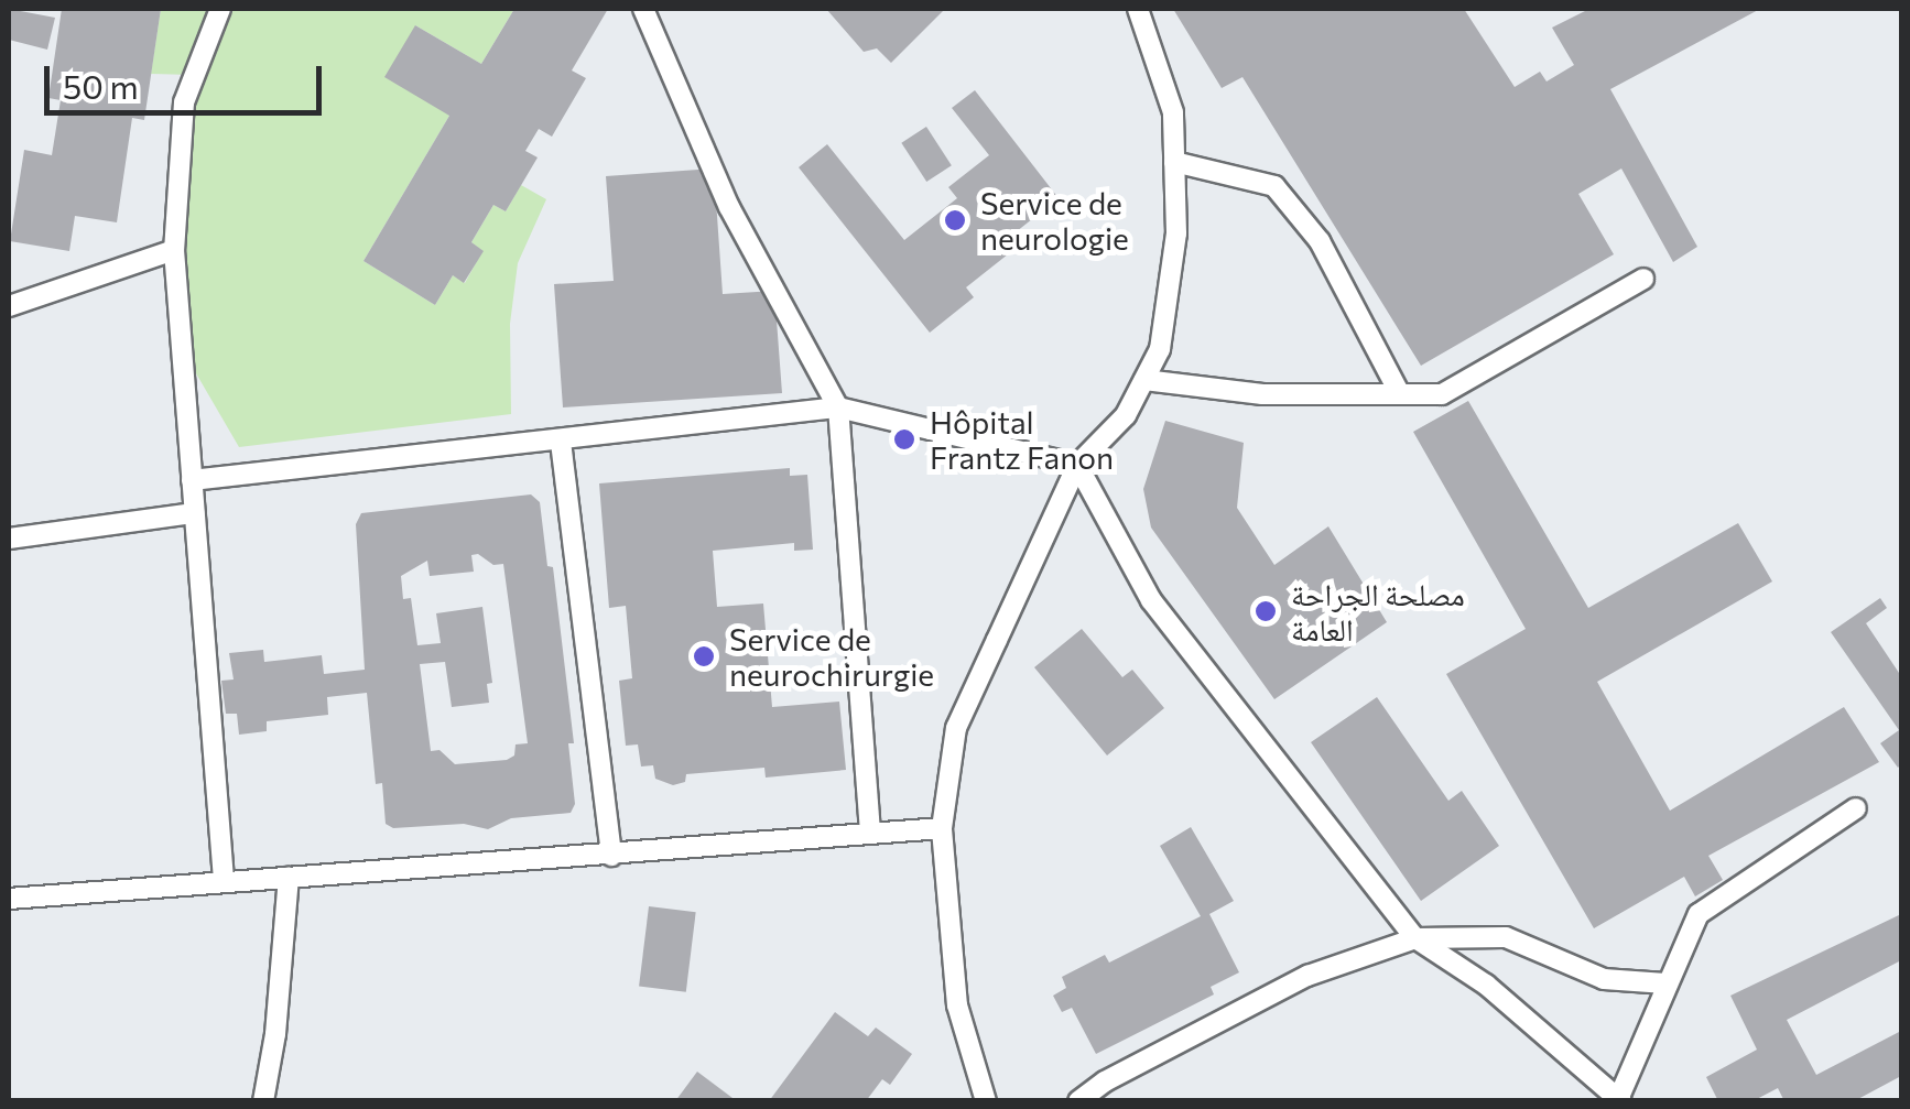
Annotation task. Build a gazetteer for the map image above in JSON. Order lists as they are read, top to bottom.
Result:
{
  "places": [
    "Service de neurologie",
    "Hôpital Frantz Fanon",
    "مصلحة الجراحة العامة",
    "Service de neurochirurgie"
  ],
  "scale_bar": "50 m"
}
